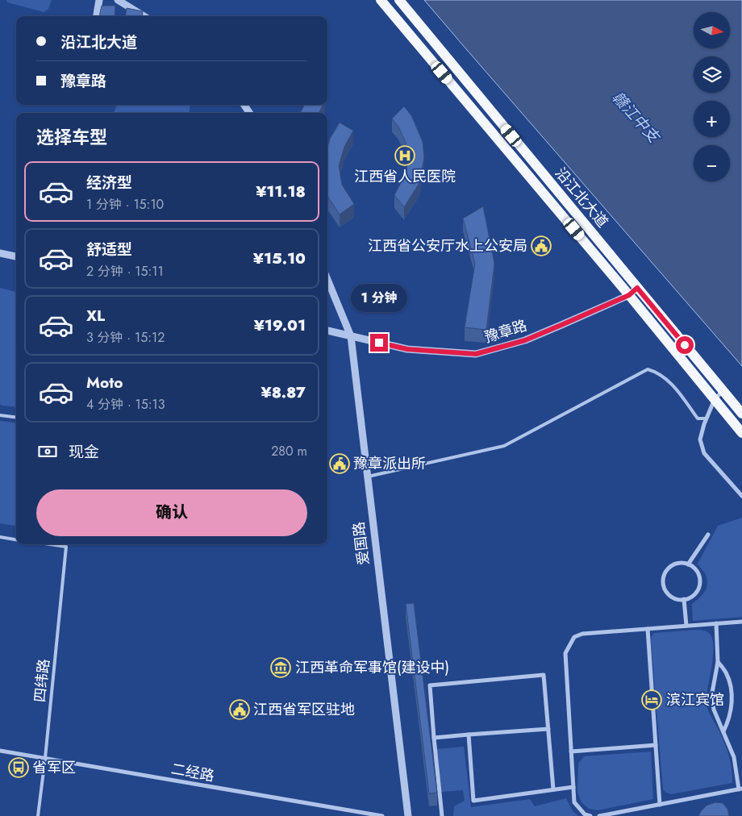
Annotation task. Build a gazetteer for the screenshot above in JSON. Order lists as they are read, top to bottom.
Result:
{
  "streets": {
    "main road": ["沿江北大道"],
    "street": ["豫章路", "爱国路", "二经路"],
    "lane": ["四纬路"]
  },
  "crossings": [
    ["沿江北大道", "豫章路"],
    ["豫章路", "爱国路"],
    ["四纬路", "二经路"]
  ],
  "water": ["赣江中支"],
  "places": {
    "hospital": ["江西省人民医院"],
    "public building": ["江西省公安厅水上公安局", "豫章派出所", "江西省军区驻地"],
    "museum": ["江西革命军事馆(建设中)"],
    "hotel": ["滨江宾馆"],
    "bus stop": ["省军区"]
  },
  "north": "right",
  "page": {
    "map_buttons": ["+", "−"],
    "banner": ["沿江北大道", "豫章路"],
    "heading": "选择车型",
    "list": [
      {
        "name": "经济型",
        "note": "1 分钟 · 15:10",
        "value": "¥11.18"
      },
      {
        "name": "舒适型",
        "note": "2 分钟 · 15:11",
        "value": "¥15.10"
      },
      {
        "name": "XL",
        "note": "3 分钟 · 15:12",
        "value": "¥19.01"
      },
      {
        "name": "Moto",
        "note": "4 分钟 · 15:13",
        "value": "¥8.87"
      }
    ],
    "bubble": "1 分钟",
    "pay": ["现金", "280 m"],
    "buttons": "确认"
  }
}
